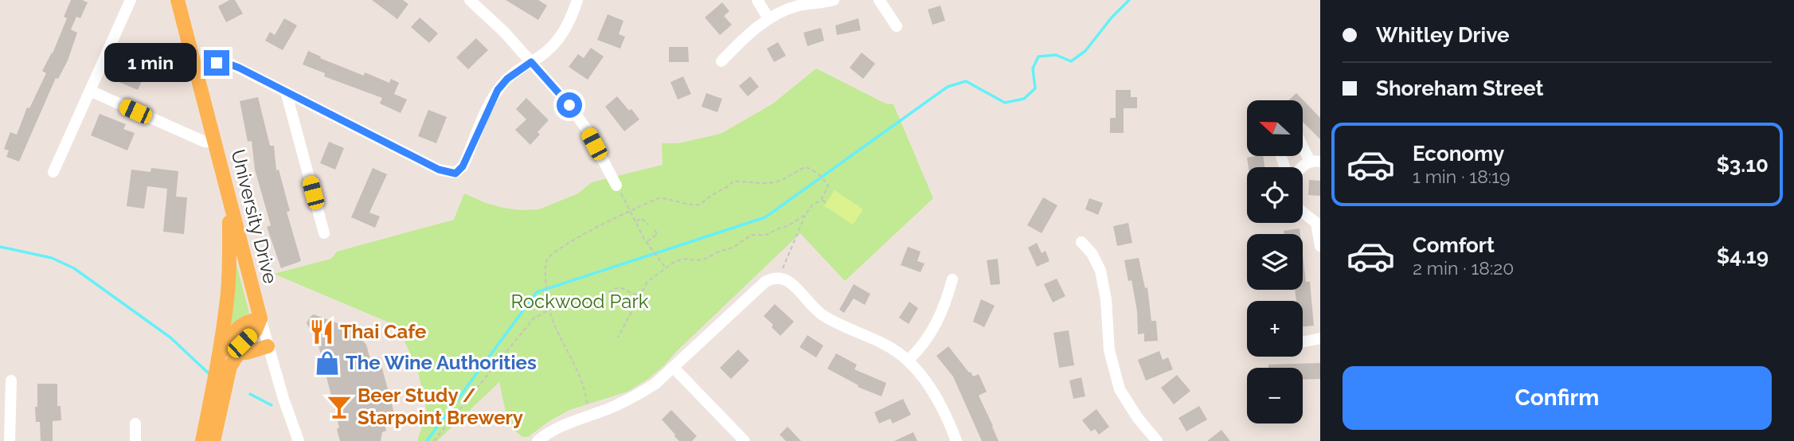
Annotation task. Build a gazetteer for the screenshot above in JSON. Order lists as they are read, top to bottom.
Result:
{
  "streets": {
    "main road": ["University Drive"]
  },
  "parks": ["Rockwood Park"],
  "places": {
    "restaurant": ["Thai Cafe"],
    "shop": ["The Wine Authorities"],
    "bar": ["Beer Study / Starpoint Brewery"]
  },
  "north": "left",
  "page": {
    "banner": ["Whitley Drive", "Shoreham Street"],
    "bubble": "1 min",
    "map_buttons": ["+", "−"],
    "list": [
      {
        "name": "Economy",
        "note": "1 min · 18:19",
        "value": "$3.10"
      },
      {
        "name": "Comfort",
        "note": "2 min · 18:20",
        "value": "$4.19"
      }
    ],
    "buttons": "Confirm"
  }
}
